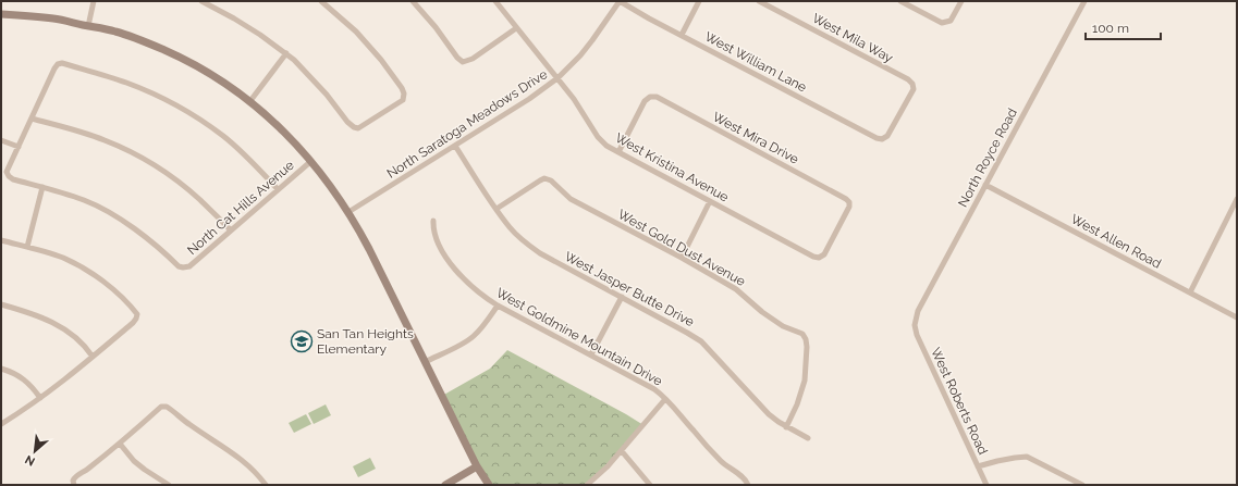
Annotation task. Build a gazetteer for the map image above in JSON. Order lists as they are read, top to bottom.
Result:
{
  "streets": {
    "street": [
      "West Mila Way",
      "West William Lane",
      "North Saratoga Meadows Drive",
      "West Mira Drive",
      "North Royce Road",
      "West Kristina Avenue",
      "North Cat Hills Avenue",
      "West Allen Road",
      "West Gold Dust Avenue",
      "West Jasper Butte Drive",
      "West Goldmine Mountain Drive",
      "West Roberts Road"
    ]
  },
  "crossings": [
    ["West Mila Way", "West William Lane"],
    ["West William Lane", "North Saratoga Meadows Drive"],
    ["North Saratoga Meadows Drive", "West Kristina Avenue"],
    ["North Saratoga Meadows Drive", "West Jasper Butte Drive"],
    ["West Mira Drive", "West Kristina Avenue"],
    ["North Royce Road", "West Allen Road"],
    ["North Royce Road", "West Roberts Road"],
    ["West Gold Dust Avenue", "West Jasper Butte Drive"]
  ],
  "places": {
    "school or university": ["San Tan Heights Elementary"]
  },
  "scale_bar": "100 m",
  "north": "bottom left"
}
